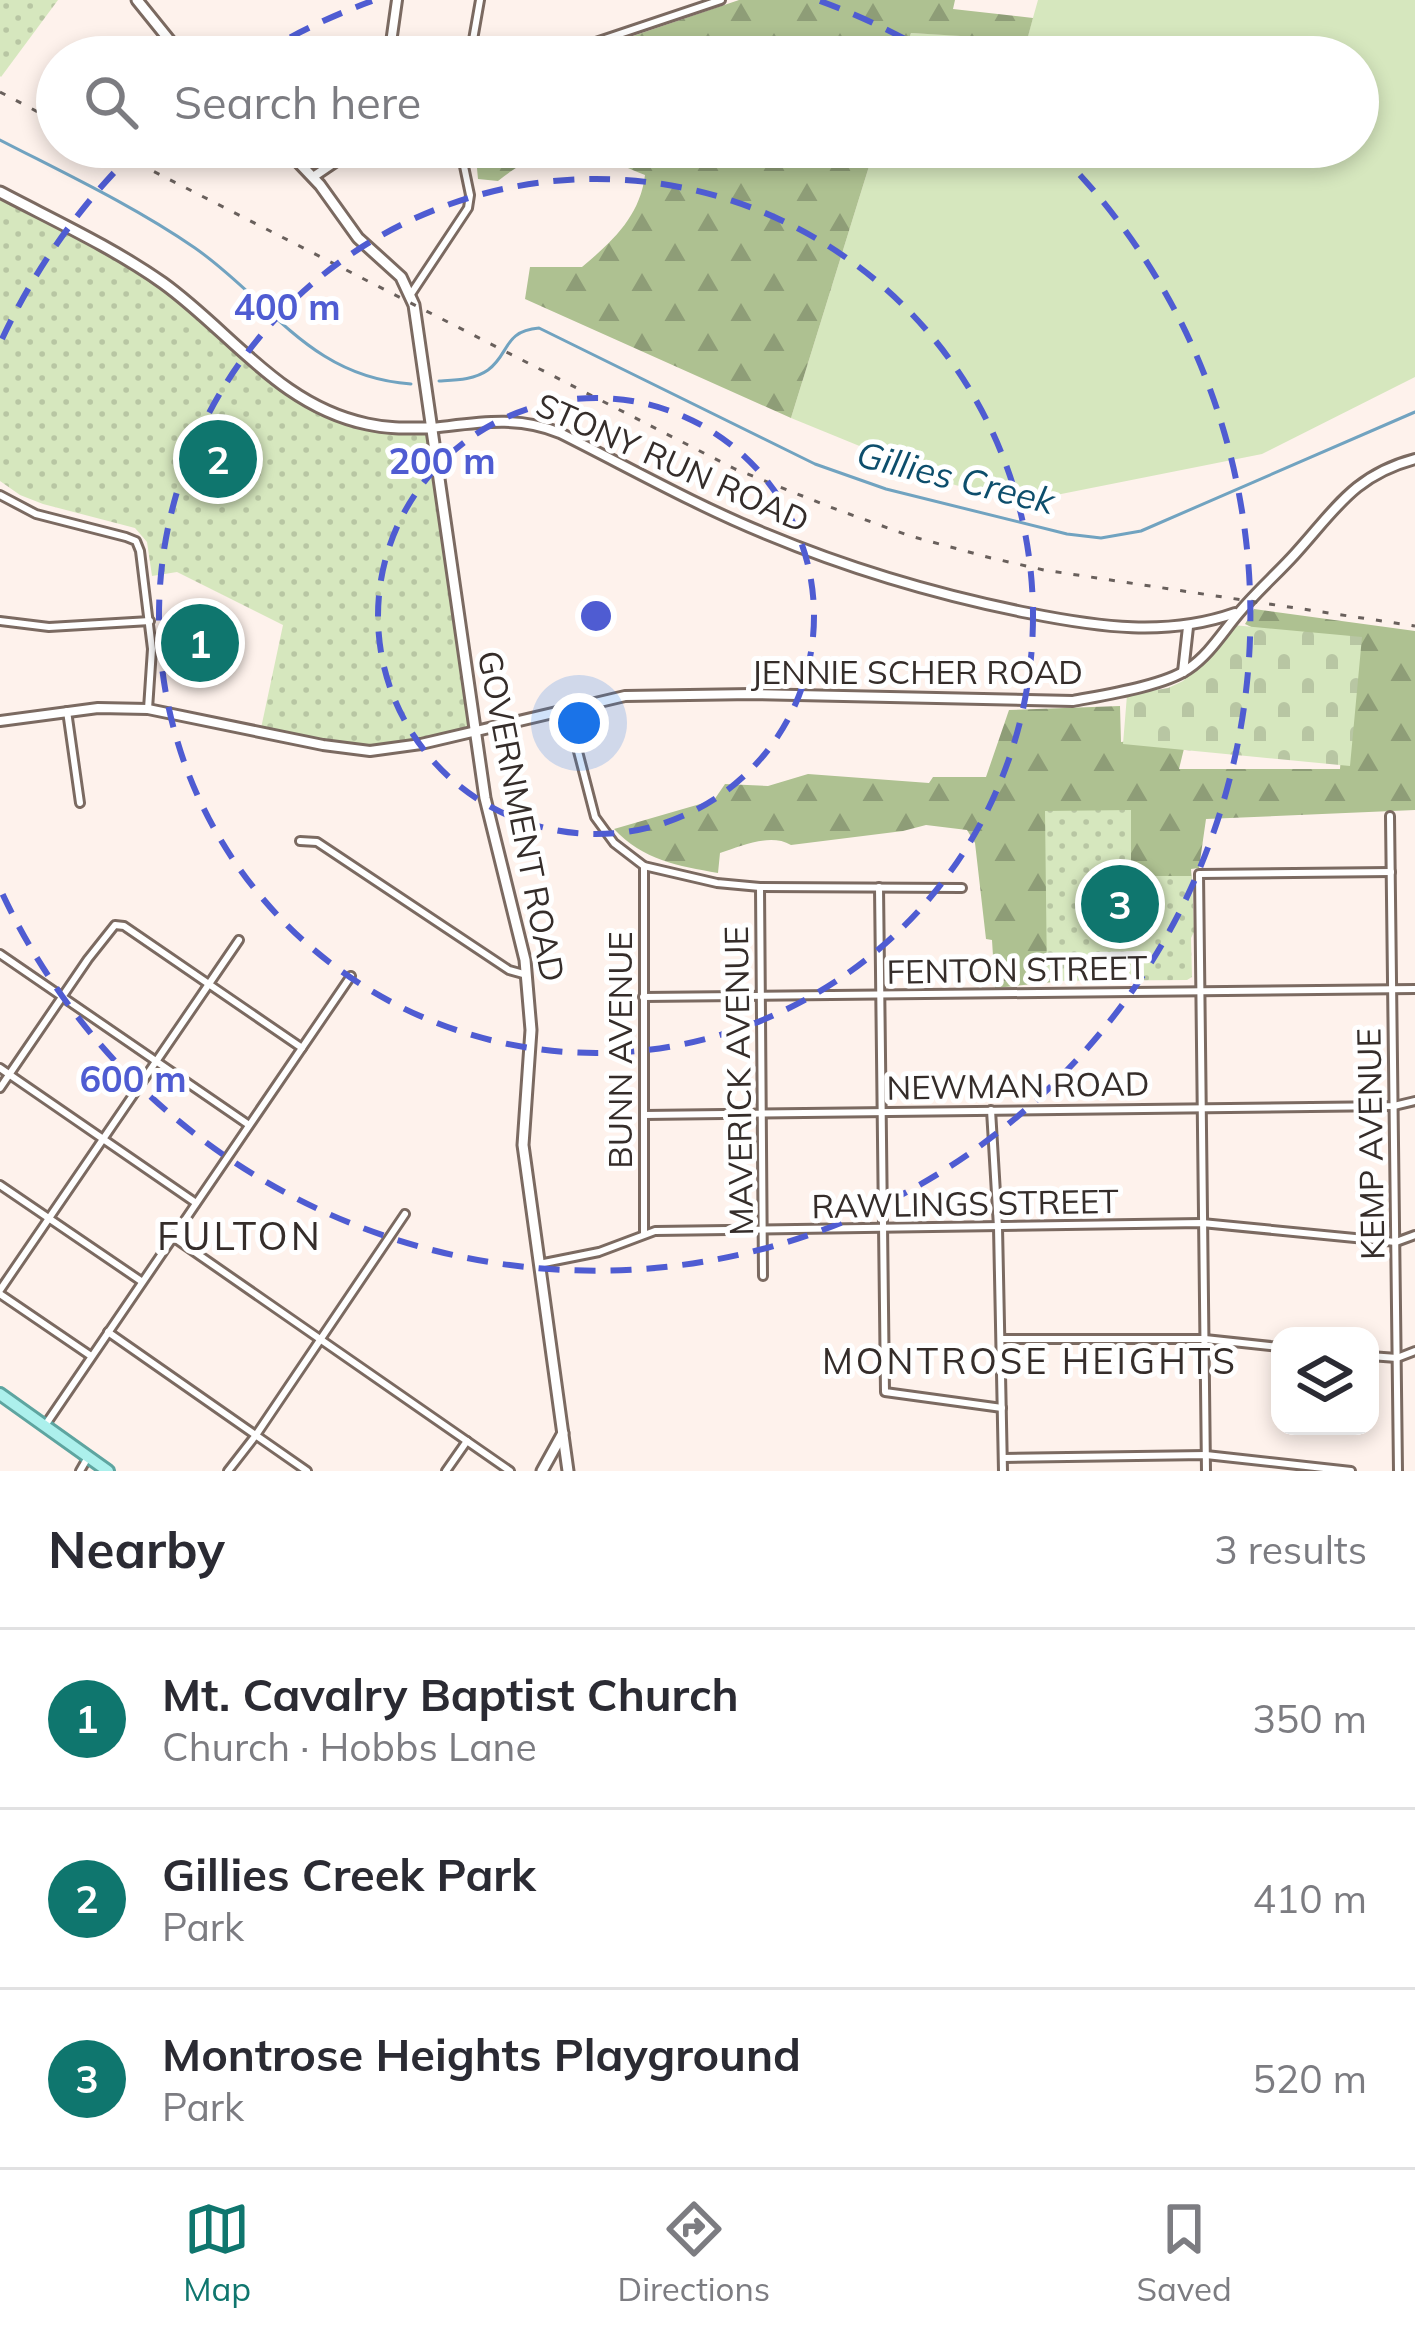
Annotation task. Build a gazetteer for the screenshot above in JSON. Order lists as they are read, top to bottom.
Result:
{
  "streets": {
    "main road": ["STONY RUN ROAD", "GOVERNMENT ROAD"],
    "street": [
      "JENNIE SCHER ROAD",
      "FENTON STREET",
      "BUNN AVENUE",
      "MAVERICK AVENUE",
      "NEWMAN ROAD",
      "KEMP AVENUE",
      "RAWLINGS STREET"
    ]
  },
  "crossings": [
    ["STONY RUN ROAD", "JENNIE SCHER ROAD"],
    ["STONY RUN ROAD", "GOVERNMENT ROAD"],
    ["JENNIE SCHER ROAD", "GOVERNMENT ROAD"],
    ["GOVERNMENT ROAD", "RAWLINGS STREET"],
    ["FENTON STREET", "BUNN AVENUE"],
    ["FENTON STREET", "MAVERICK AVENUE"],
    ["FENTON STREET", "KEMP AVENUE"],
    ["BUNN AVENUE", "NEWMAN ROAD"],
    ["BUNN AVENUE", "RAWLINGS STREET"],
    ["MAVERICK AVENUE", "NEWMAN ROAD"],
    ["MAVERICK AVENUE", "RAWLINGS STREET"],
    ["NEWMAN ROAD", "KEMP AVENUE"],
    ["KEMP AVENUE", "RAWLINGS STREET"]
  ],
  "districts": ["FULTON", "MONTROSE HEIGHTS"],
  "water": ["Gillies Creek"],
  "page": {
    "search": "Search here",
    "pins": ["2", "1", "3"],
    "heading": ["Nearby", "3 results"],
    "list": [
      {
        "mark": "1",
        "name": "Mt. Cavalry Baptist Church",
        "note": "Church · Hobbs Lane",
        "value": "350 m"
      },
      {
        "mark": "2",
        "name": "Gillies Creek Park",
        "note": "Park",
        "value": "410 m"
      },
      {
        "mark": "3",
        "name": "Montrose Heights Playground",
        "note": "Park",
        "value": "520 m"
      }
    ],
    "nav": ["Map", "Directions", "Saved"]
  },
  "rings": ["400 m", "200 m", "600 m"]
}
